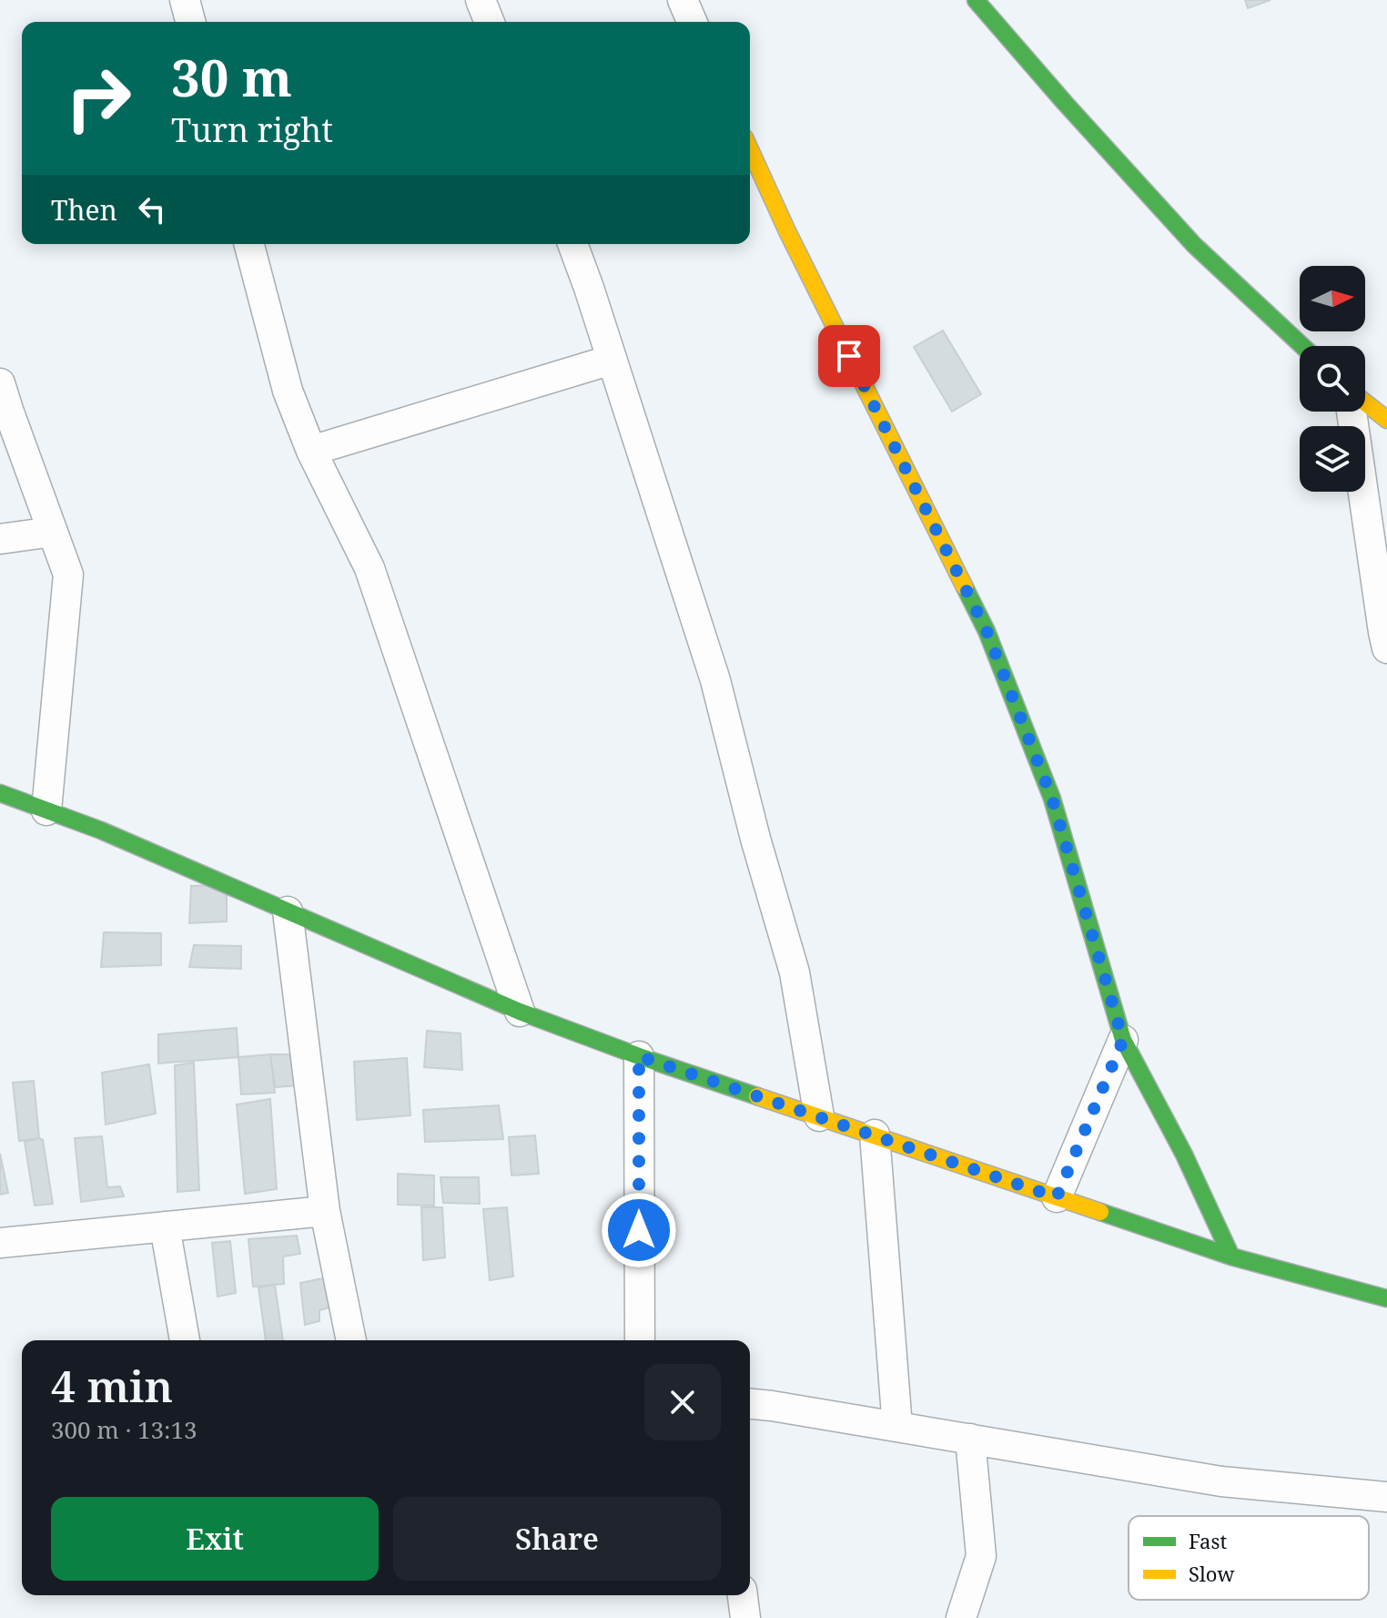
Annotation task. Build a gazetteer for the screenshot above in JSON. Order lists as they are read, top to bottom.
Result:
{
  "legend": ["Fast", "Slow"],
  "north": "right",
  "page": {
    "turn": ["30 m", "Turn right"],
    "then": "Then",
    "heading": ["4 min", "300 m · 13:13"],
    "buttons": ["Exit", "Share"]
  }
}
